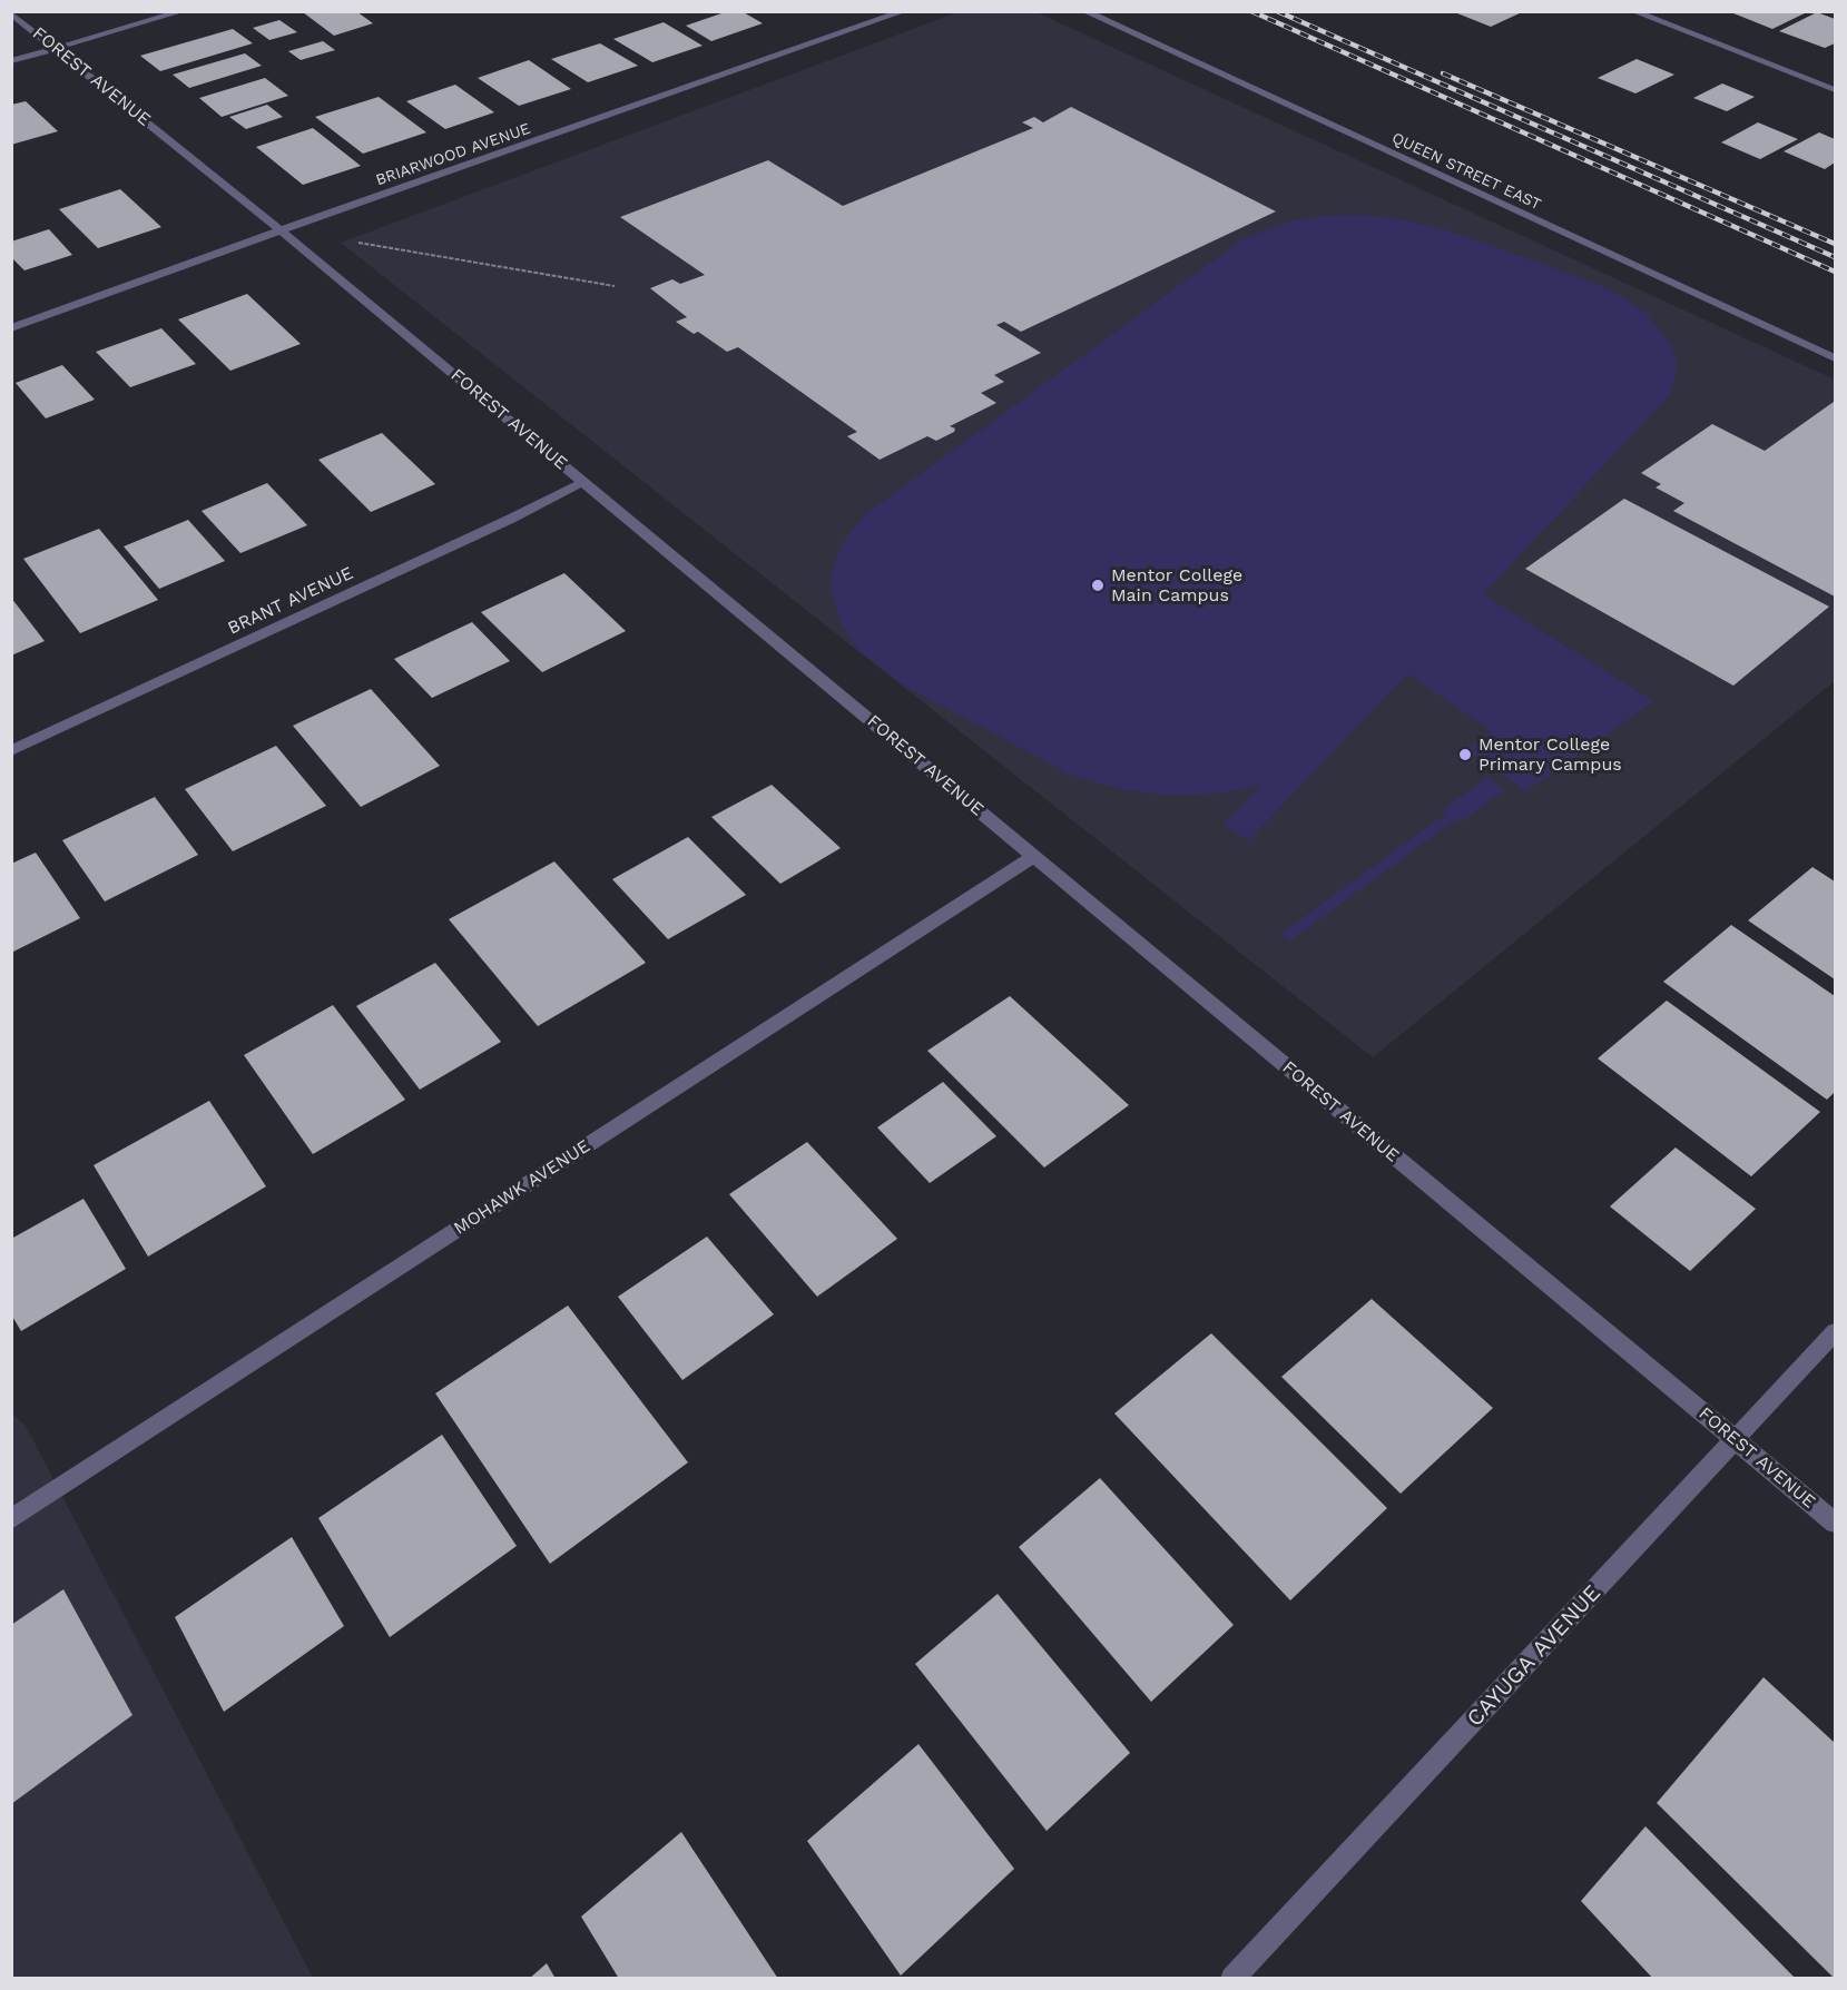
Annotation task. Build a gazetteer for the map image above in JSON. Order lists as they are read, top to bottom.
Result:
{
  "streets": {
    "street": [
      "FOREST AVENUE",
      "BRIARWOOD AVENUE",
      "QUEEN STREET EAST",
      "BRANT AVENUE",
      "MOHAWK AVENUE",
      "CAYUGA AVENUE"
    ]
  },
  "crossings": [
    ["FOREST AVENUE", "BRIARWOOD AVENUE"],
    ["FOREST AVENUE", "BRANT AVENUE"],
    ["FOREST AVENUE", "MOHAWK AVENUE"],
    ["FOREST AVENUE", "CAYUGA AVENUE"]
  ],
  "places": ["Mentor College Main Campus", "Mentor College Primary Campus"]
}
